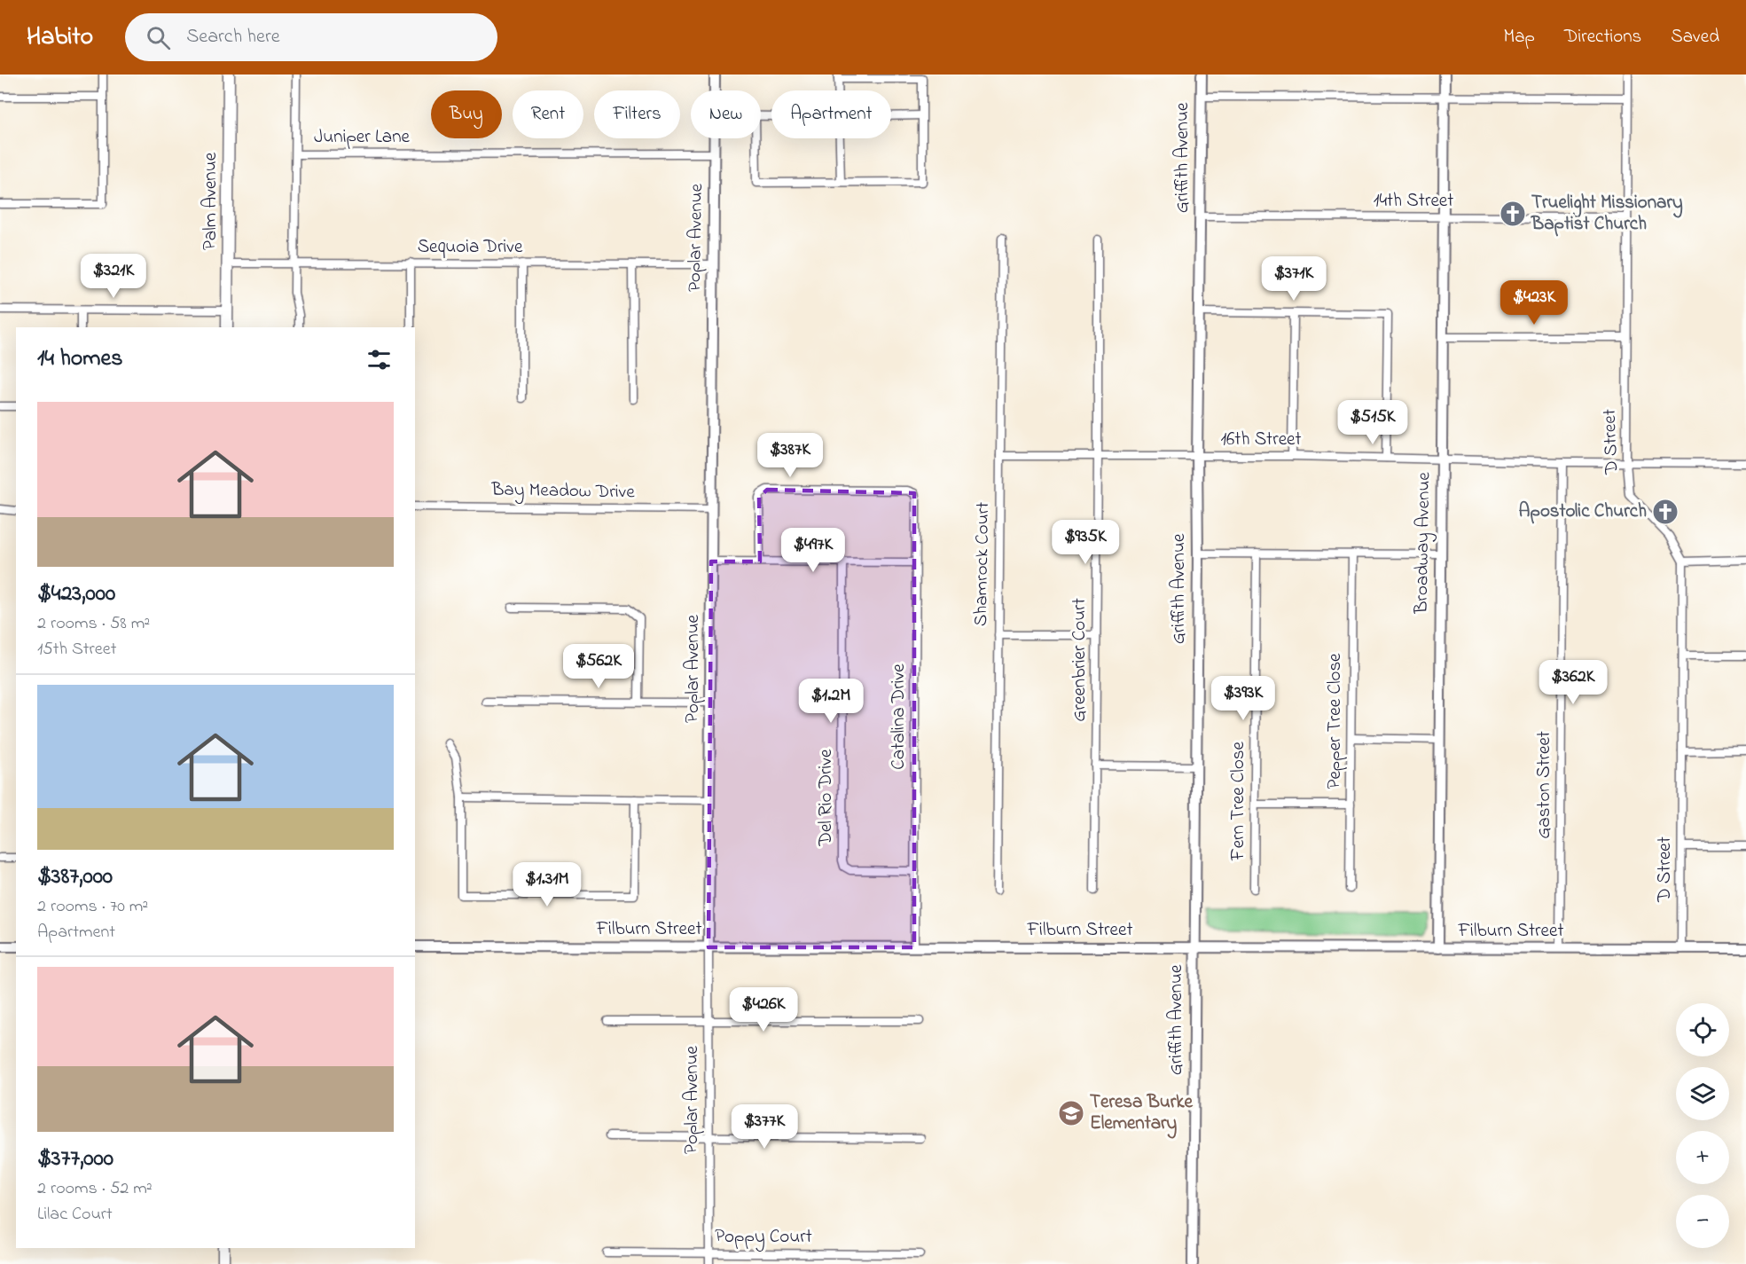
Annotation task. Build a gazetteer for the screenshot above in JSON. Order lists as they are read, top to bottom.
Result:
{
  "streets": {
    "main road": ["Palm Avenue"],
    "street": [
      "Juniper Lane",
      "Griffith Avenue",
      "14th Street",
      "Poplar Avenue",
      "Sequoia Drive",
      "16th Street",
      "D Street",
      "Bay Meadow Drive",
      "Broadway Avenue",
      "Shamrock Court",
      "Greenbrier Court",
      "Catalina Drive",
      "Pepper Tree Close",
      "Gaston Street",
      "Del Rio Drive",
      "Fern Tree Close",
      "Filburn Street",
      "Poppy Court"
    ]
  },
  "crossings": [
    ["Juniper Lane", "Poplar Avenue"],
    ["Griffith Avenue", "14th Street"],
    ["Griffith Avenue", "16th Street"],
    ["Griffith Avenue", "Filburn Street"],
    ["Palm Avenue", "Sequoia Drive"],
    ["14th Street", "D Street"],
    ["14th Street", "Broadway Avenue"],
    ["Poplar Avenue", "Sequoia Drive"],
    ["Poplar Avenue", "Bay Meadow Drive"],
    ["Poplar Avenue", "Filburn Street"],
    ["Poplar Avenue", "Poppy Court"],
    ["16th Street", "D Street"],
    ["16th Street", "Broadway Avenue"],
    ["16th Street", "Shamrock Court"],
    ["16th Street", "Greenbrier Court"],
    ["16th Street", "Gaston Street"],
    ["D Street", "Filburn Street"],
    ["Broadway Avenue", "Filburn Street"],
    ["Catalina Drive", "Del Rio Drive"],
    ["Catalina Drive", "Filburn Street"],
    ["Gaston Street", "Filburn Street"]
  ],
  "places": {
    "church": ["Truelight Missionary Baptist Church", "Apostolic Church"],
    "school or university": ["Teresa Burke Elementary"]
  },
  "page": {
    "header": "Habito",
    "search": "Search here",
    "nav": ["Map", "Directions", "Saved"],
    "chip": [
      "Buy",
      "Rent",
      "Filters",
      "New",
      "Apartment"
    ],
    "price": [
      "$321K",
      "$371K",
      "$423K",
      "$515K",
      "$387K",
      "$935K",
      "$497K",
      "$562K",
      "$362K",
      "$393K",
      "$1.2M",
      "$1.31M",
      "$426K",
      "$377K"
    ],
    "heading": "14 homes",
    "list": [
      {
        "name": "$423,000",
        "note": "2 rooms · 58 m² · 15th Street"
      },
      {
        "name": "$387,000",
        "note": "2 rooms · 70 m² · Apartment"
      },
      {
        "name": "$377,000",
        "note": "2 rooms · 52 m² · Lilac Court"
      }
    ],
    "map_buttons": ["+", "−"]
  }
}
